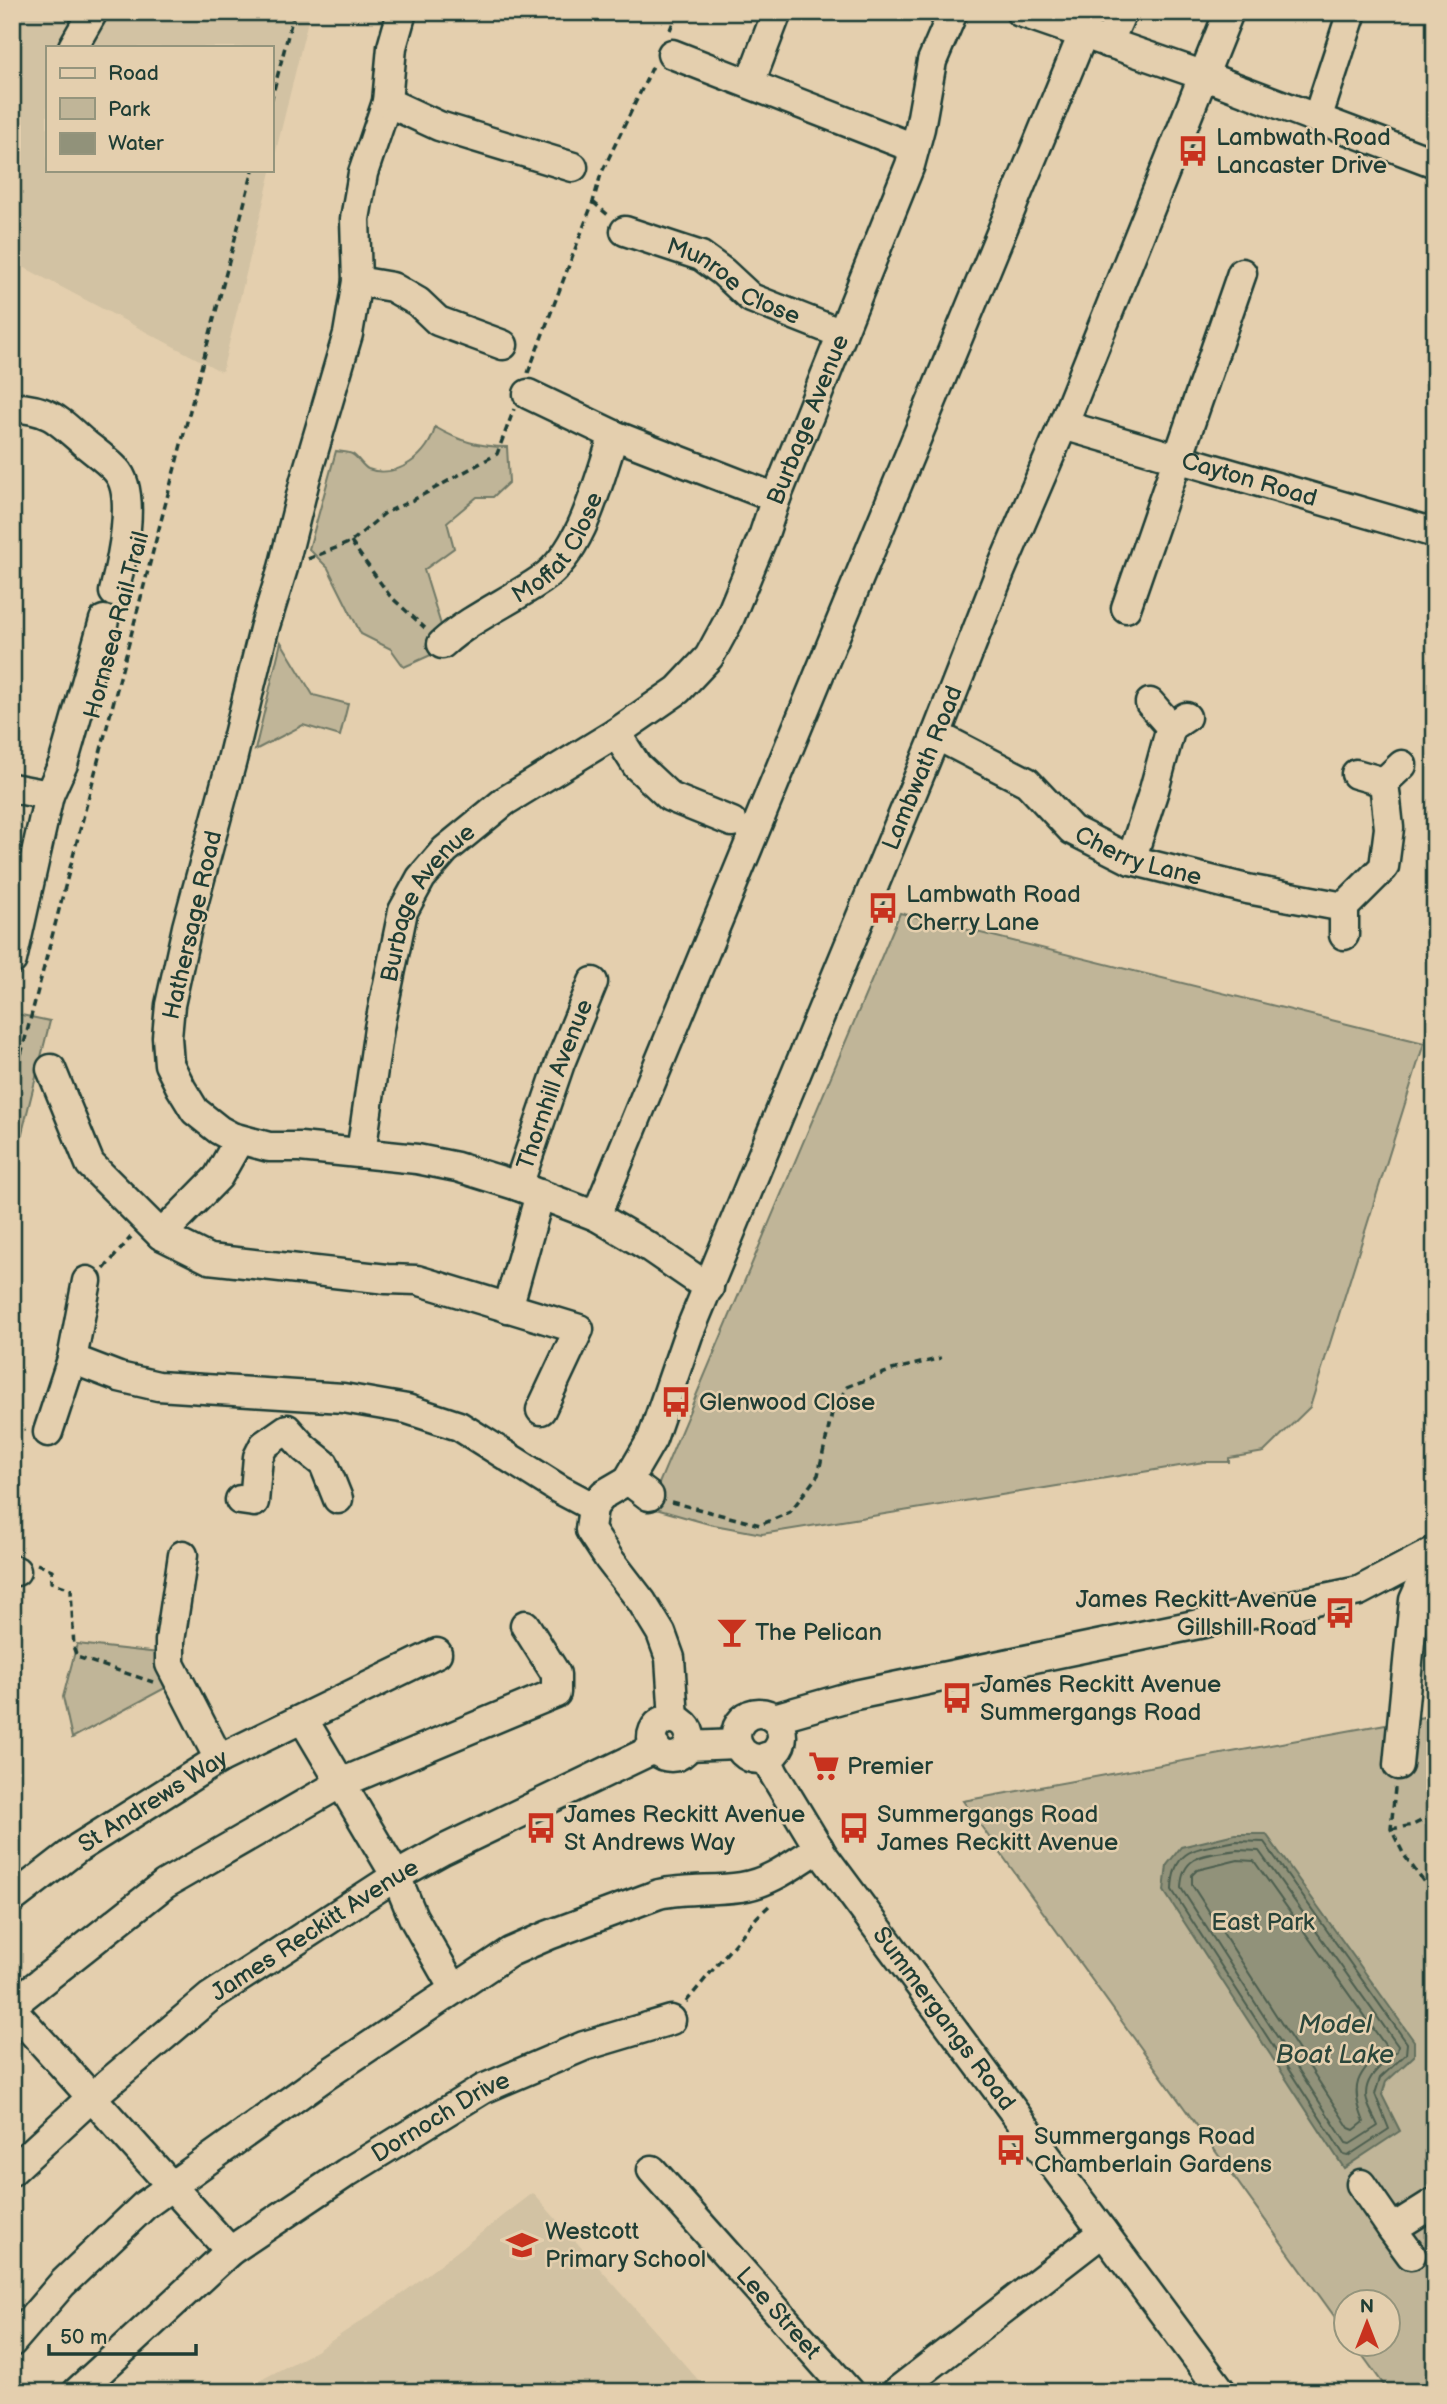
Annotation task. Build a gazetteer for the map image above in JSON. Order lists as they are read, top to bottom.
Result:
{
  "streets": {
    "street": [
      "Munroe Close",
      "Burbage Avenue",
      "Cayton Road",
      "Moffat Close",
      "Lambwath Road",
      "Cherry Lane",
      "Hathersage Road",
      "Thornhill Avenue",
      "St Andrews Way",
      "James Reckitt Avenue",
      "Summergangs Road",
      "Dornoch Drive",
      "Lee Street"
    ],
    "path": ["Hornsea Rail Trail"]
  },
  "crossings": [
    ["Munroe Close", "Burbage Avenue"],
    ["Burbage Avenue", "Hathersage Road"],
    ["Cayton Road", "Lambwath Road"],
    ["Lambwath Road", "Cherry Lane"],
    ["Lambwath Road", "Hathersage Road"],
    ["Hathersage Road", "Thornhill Avenue"],
    ["James Reckitt Avenue", "Summergangs Road"]
  ],
  "water": ["Model Boat Lake"],
  "parks": ["East Park"],
  "places": {
    "bus stop": [
      "Lambwath Road Lancaster Drive",
      "Lambwath Road Cherry Lane",
      "Glenwood Close",
      "James Reckitt Avenue Gillshill Road",
      "James Reckitt Avenue Summergangs Road",
      "James Reckitt Avenue St Andrews Way",
      "Summergangs Road James Reckitt Avenue",
      "Summergangs Road Chamberlain Gardens"
    ],
    "bar": ["The Pelican"],
    "supermarket": ["Premier"],
    "school or university": ["Westcott Primary School"]
  },
  "legend": ["Road", "Park", "Water"],
  "scale_bar": "50 m",
  "north": "top"
}
